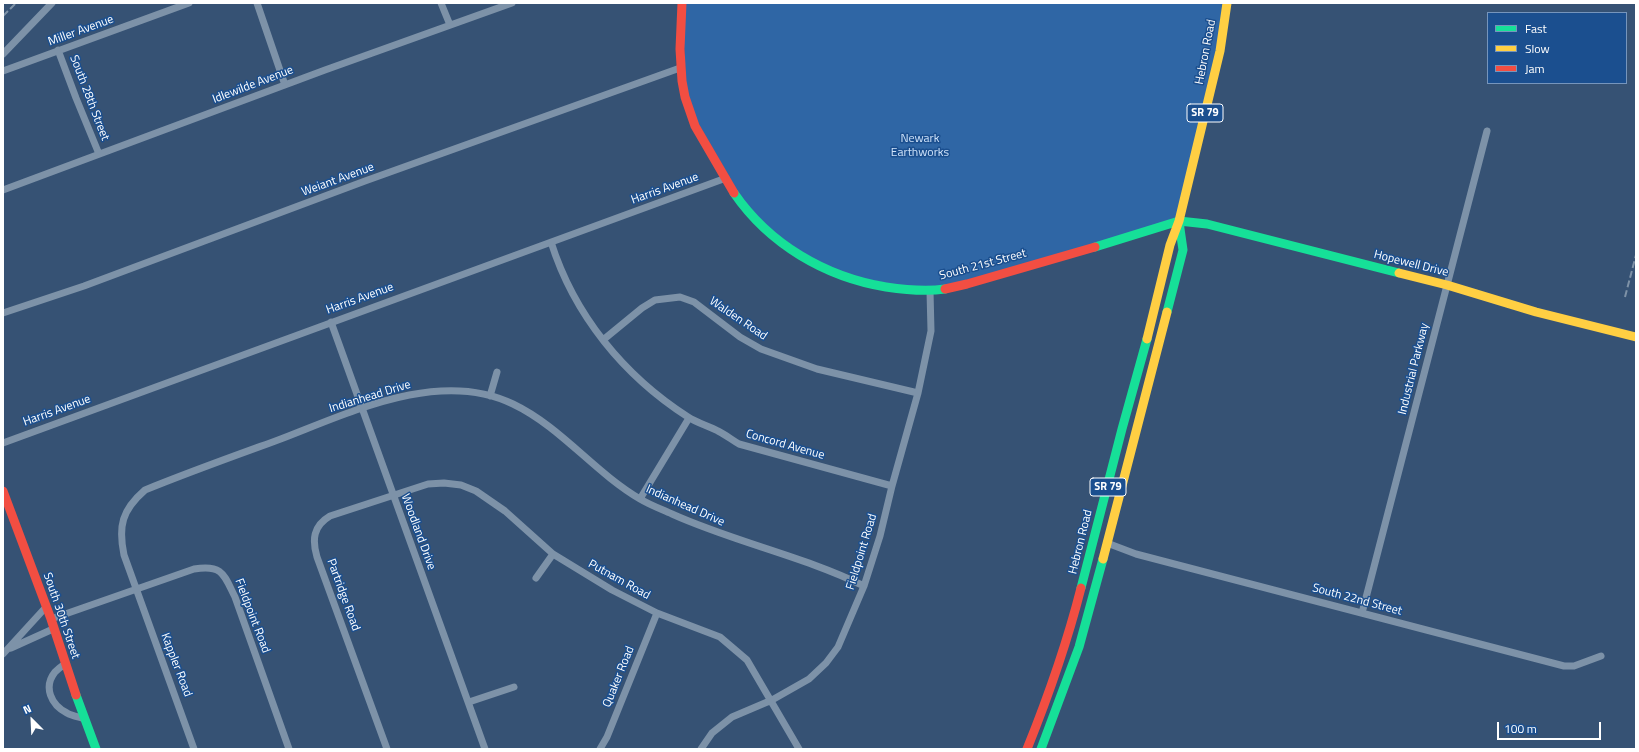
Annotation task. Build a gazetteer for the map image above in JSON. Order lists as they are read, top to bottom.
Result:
{
  "streets": {
    "main road": [
      "Hebron Road",
      "SR 79",
      "Hopewell Drive",
      "South 21st Street",
      "South 30th Street"
    ],
    "street": [
      "Miller Avenue",
      "Idlewilde Avenue",
      "South 28th Street",
      "Weiant Avenue",
      "Harris Avenue",
      "Walden Road",
      "Industrial Parkway",
      "Indianhead Drive",
      "Concord Avenue",
      "Woodland Drive",
      "Fieldpoint Road",
      "Putnam Road",
      "Partridge Road",
      "South 22nd Street",
      "Kappler Road",
      "Quaker Road"
    ]
  },
  "crossings": [
    ["Miller Avenue", "South 28th Street"],
    ["Hebron Road", "Hopewell Drive"],
    ["Hebron Road", "South 21st Street"],
    ["Hebron Road", "South 22nd Street"],
    ["Idlewilde Avenue", "South 28th Street"],
    ["Weiant Avenue", "South 21st Street"],
    ["Harris Avenue", "South 21st Street"],
    ["Harris Avenue", "Concord Avenue"],
    ["Harris Avenue", "Woodland Drive"],
    ["Hopewell Drive", "South 21st Street"],
    ["Hopewell Drive", "Industrial Parkway"],
    ["South 21st Street", "Fieldpoint Road"],
    ["Walden Road", "Concord Avenue"],
    ["Walden Road", "Fieldpoint Road"],
    ["Industrial Parkway", "South 22nd Street"],
    ["Indianhead Drive", "Woodland Drive"],
    ["Indianhead Drive", "Fieldpoint Road"],
    ["Indianhead Drive", "Kappler Road"],
    ["Concord Avenue", "Fieldpoint Road"],
    ["Woodland Drive", "Putnam Road"],
    ["Woodland Drive", "Partridge Road"],
    ["Fieldpoint Road", "Putnam Road"],
    ["Fieldpoint Road", "South 30th Street"],
    ["Fieldpoint Road", "Kappler Road"],
    ["Putnam Road", "Partridge Road"],
    ["Putnam Road", "Quaker Road"]
  ],
  "parks": ["Newark Earthworks"],
  "legend": ["Fast", "Slow", "Jam"],
  "scale_bar": "100 m",
  "north": "top left"
}
